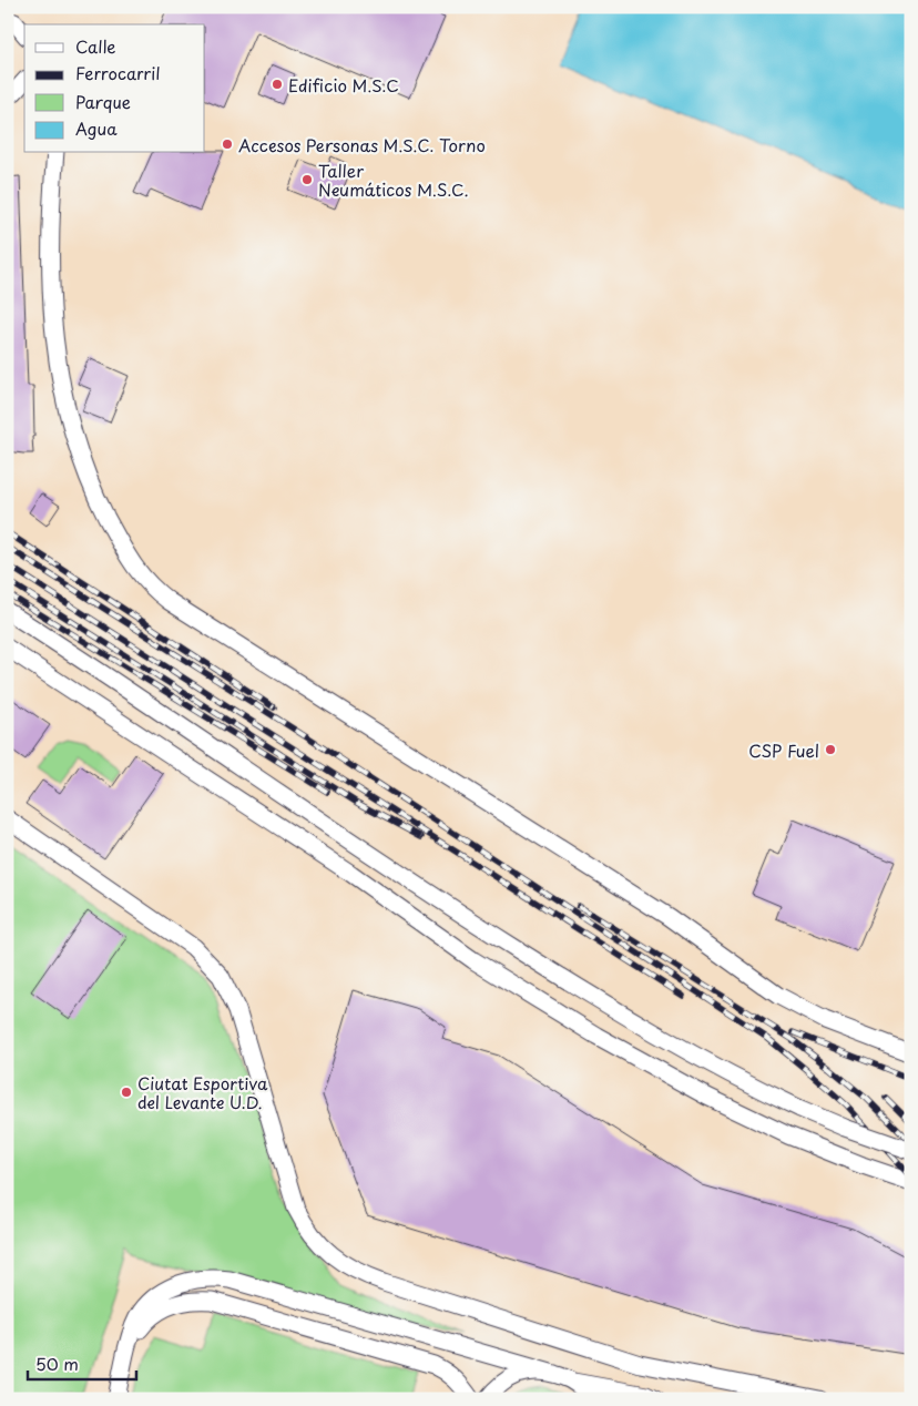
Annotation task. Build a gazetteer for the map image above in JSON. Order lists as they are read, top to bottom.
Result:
{
  "places": [
    "Edificio M.S.C",
    "Accesos Personas M.S.C. Torno",
    "Taller Neumáticos M.S.C.",
    "CSP Fuel",
    "Ciutat Esportiva del Levante U.D."
  ],
  "legend": [
    "Calle",
    "Ferrocarril",
    "Parque",
    "Agua"
  ],
  "scale_bar": "50 m"
}
